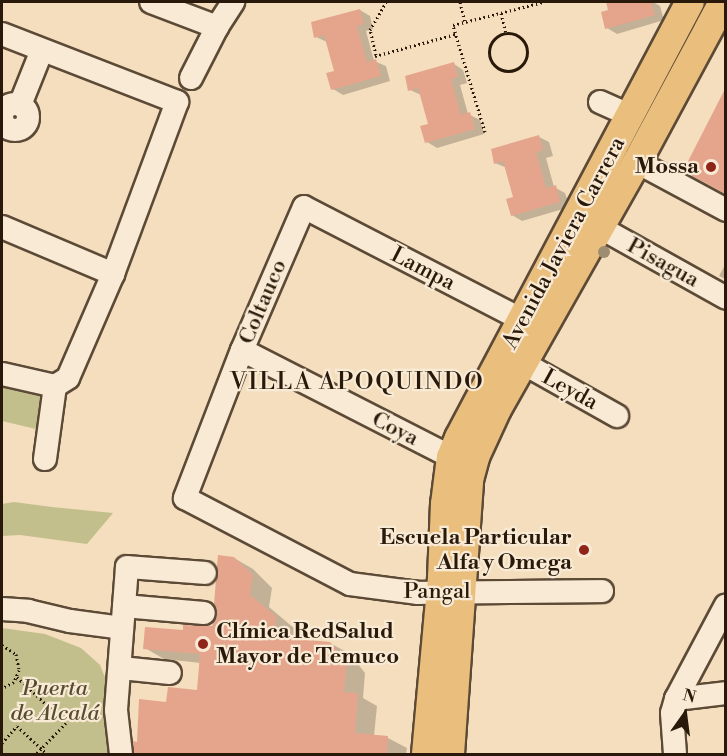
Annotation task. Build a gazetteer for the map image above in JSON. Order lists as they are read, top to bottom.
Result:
{
  "streets": {
    "main road": ["Avenida Javiera Carrera"],
    "street": [
      "Pisagua",
      "Lampa",
      "Coltauco",
      "Leyda",
      "Coya",
      "Pangal"
    ]
  },
  "crossings": [
    ["Avenida Javiera Carrera", "Pisagua"],
    ["Avenida Javiera Carrera", "Lampa"],
    ["Avenida Javiera Carrera", "Leyda"],
    ["Avenida Javiera Carrera", "Coya"],
    ["Avenida Javiera Carrera", "Pangal"],
    ["Lampa", "Coltauco"],
    ["Coltauco", "Coya"],
    ["Coltauco", "Pangal"]
  ],
  "districts": ["VILLA APOQUINDO"],
  "parks": ["Puerta de Alcalá"],
  "places": ["Mossa", "Escuela Particular Alfa y Omega", "Clínica RedSalud Mayor de Temuco"],
  "north": "top"
}
